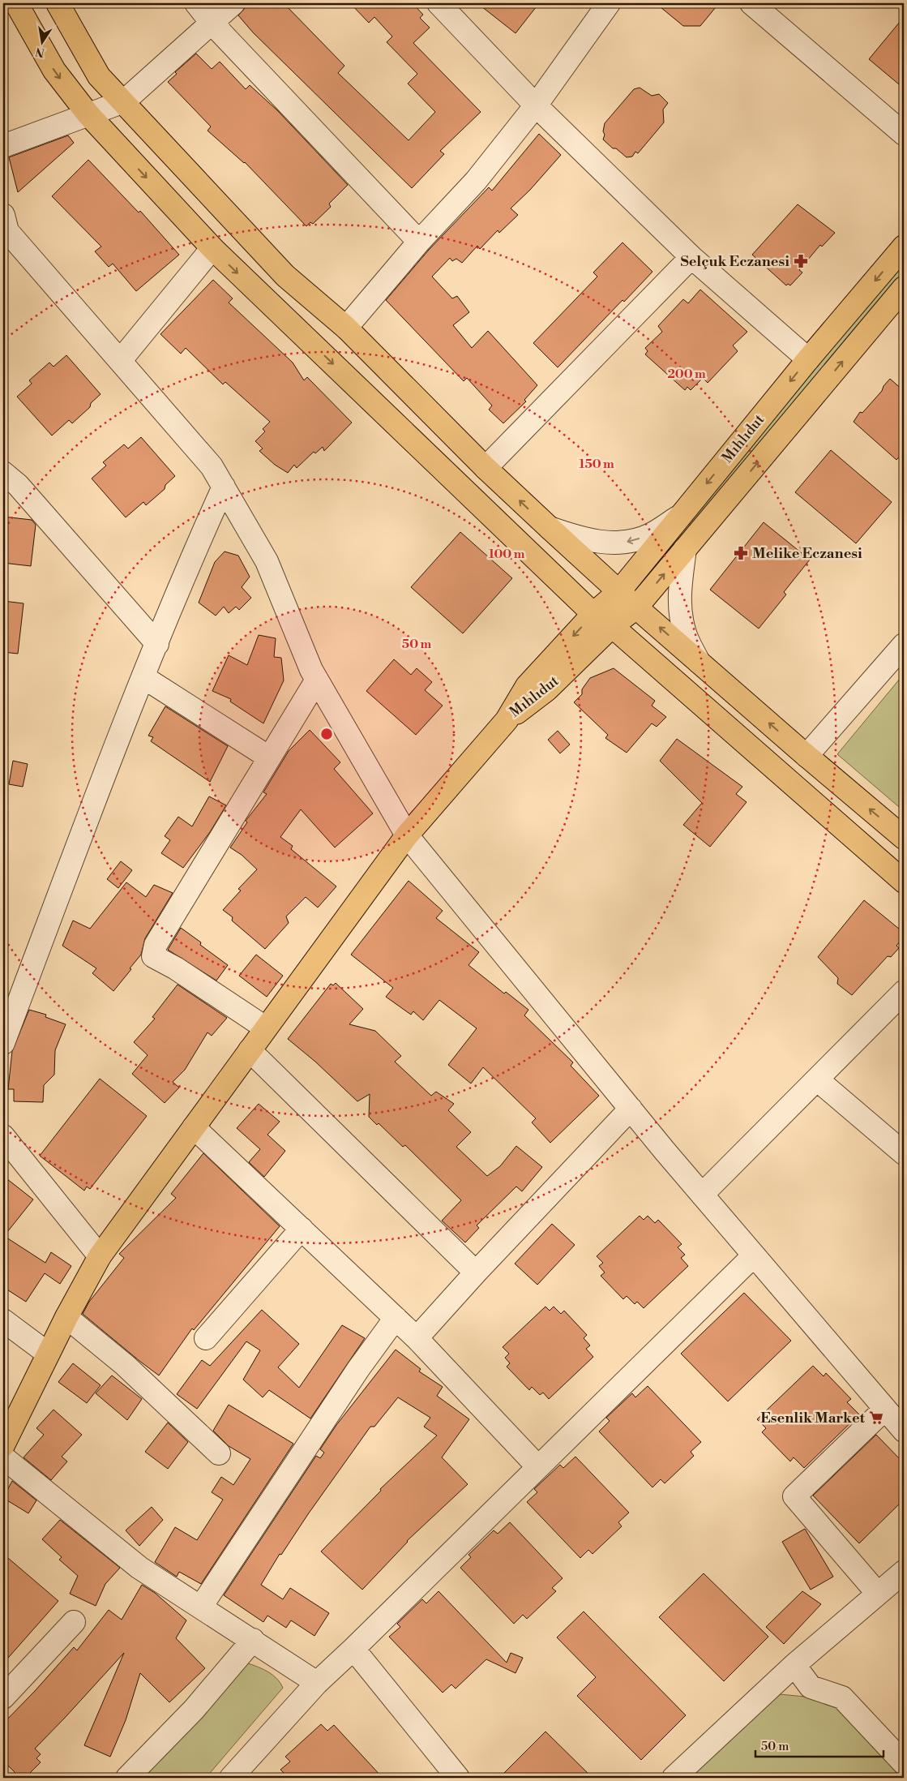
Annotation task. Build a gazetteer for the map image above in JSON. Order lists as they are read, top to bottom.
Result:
{
  "streets": {
    "main road": ["Mıhlıdut"]
  },
  "places": {
    "pharmacy": ["Selçuk Eczanesi", "Melike Eczanesi"],
    "supermarket": ["Esenlik Market"]
  },
  "scale_bar": "50 m",
  "north": "bottom",
  "rings": [
    "200 m",
    "150 m",
    "100 m",
    "50 m"
  ]
}
